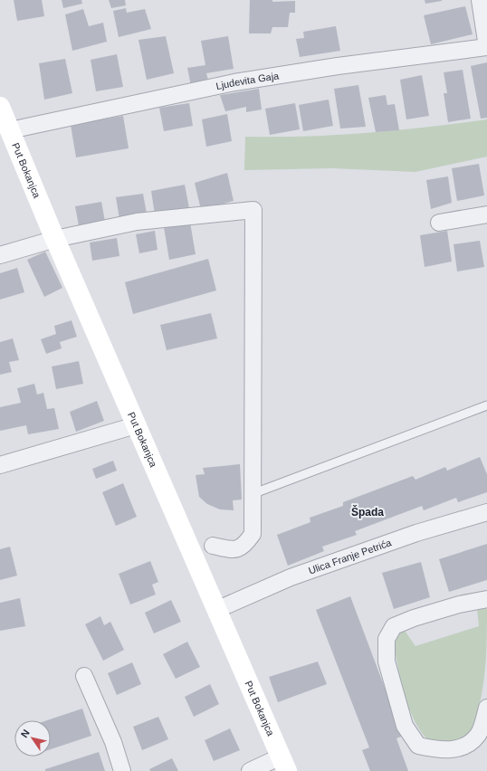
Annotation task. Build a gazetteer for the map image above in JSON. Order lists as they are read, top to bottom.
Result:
{
  "streets": {
    "main road": ["Put Bokanjca"],
    "street": ["Ljudevita Gaja", "Ulica Franje Petrića"]
  },
  "crossings": [
    ["Ljudevita Gaja", "Put Bokanjca"],
    ["Put Bokanjca", "Ulica Franje Petrića"]
  ],
  "districts": ["Špada"],
  "north": "top left"
}
